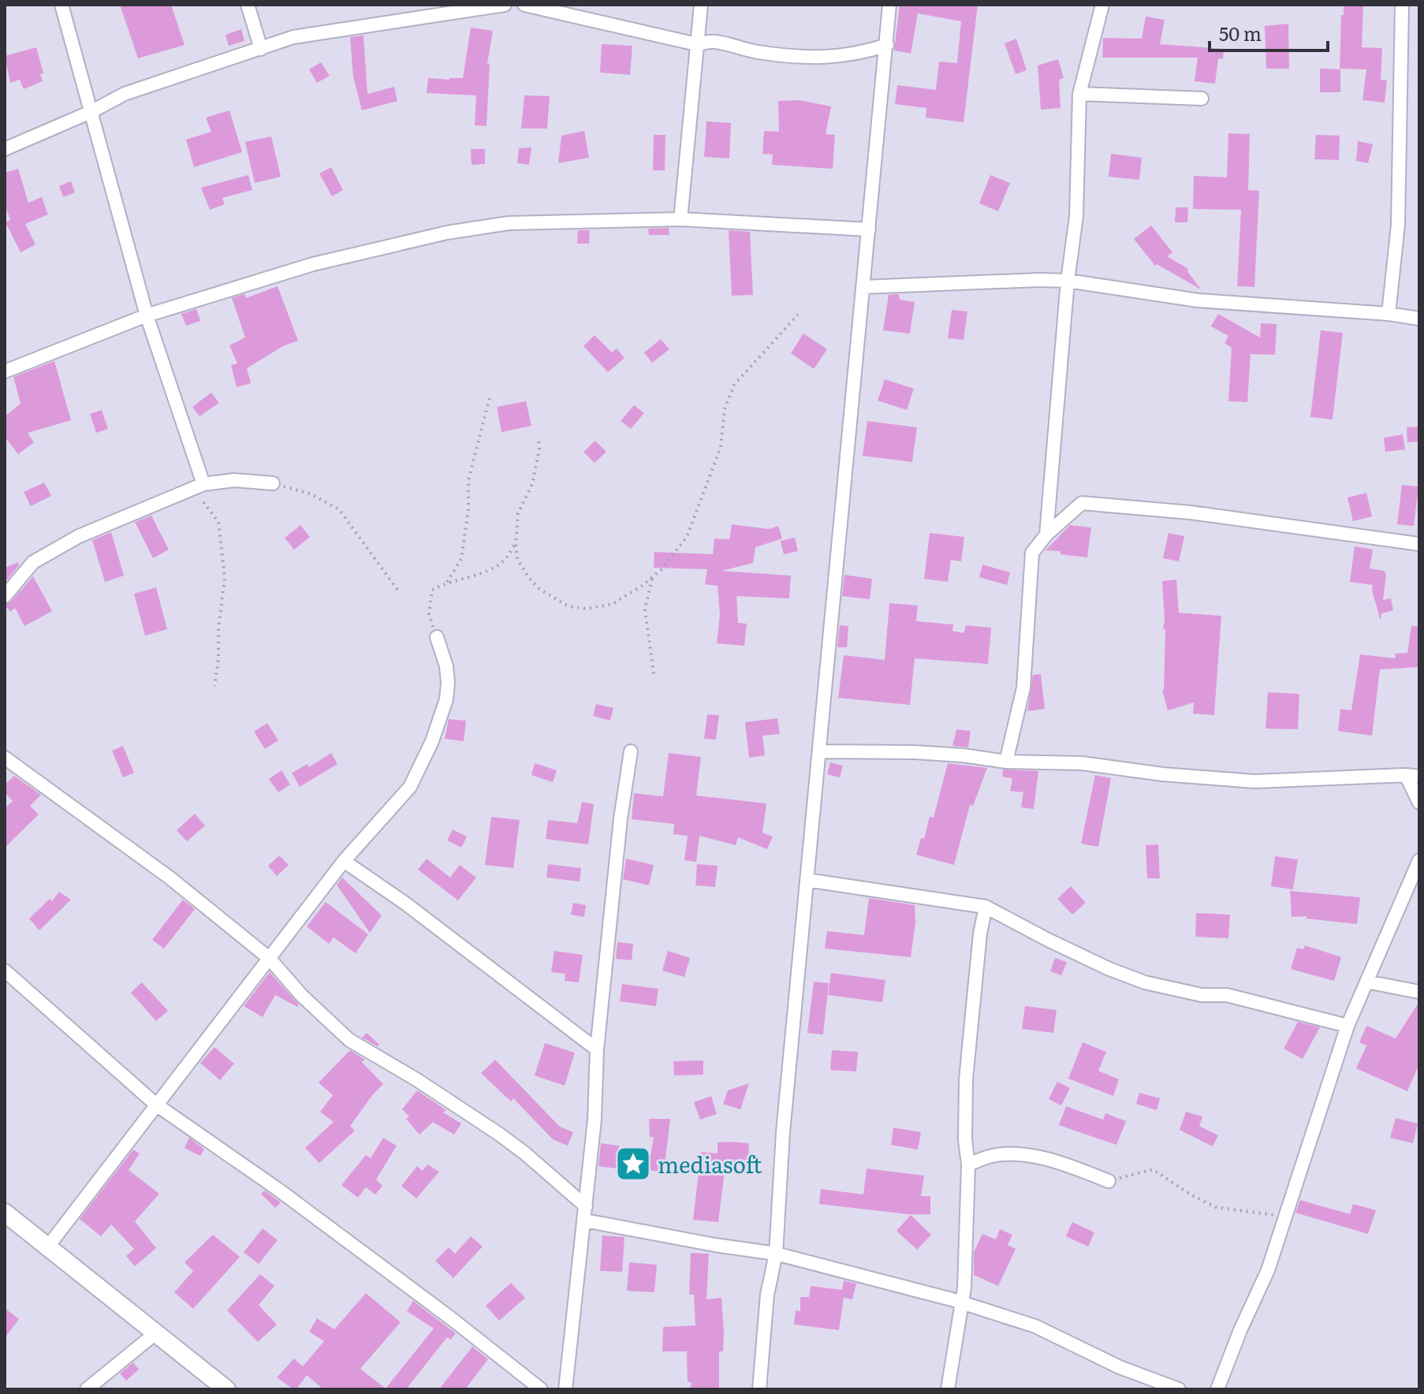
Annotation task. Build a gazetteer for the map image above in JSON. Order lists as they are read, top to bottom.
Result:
{
  "places": {
    "place": ["mediasoft"]
  },
  "scale_bar": "50 m"
}
